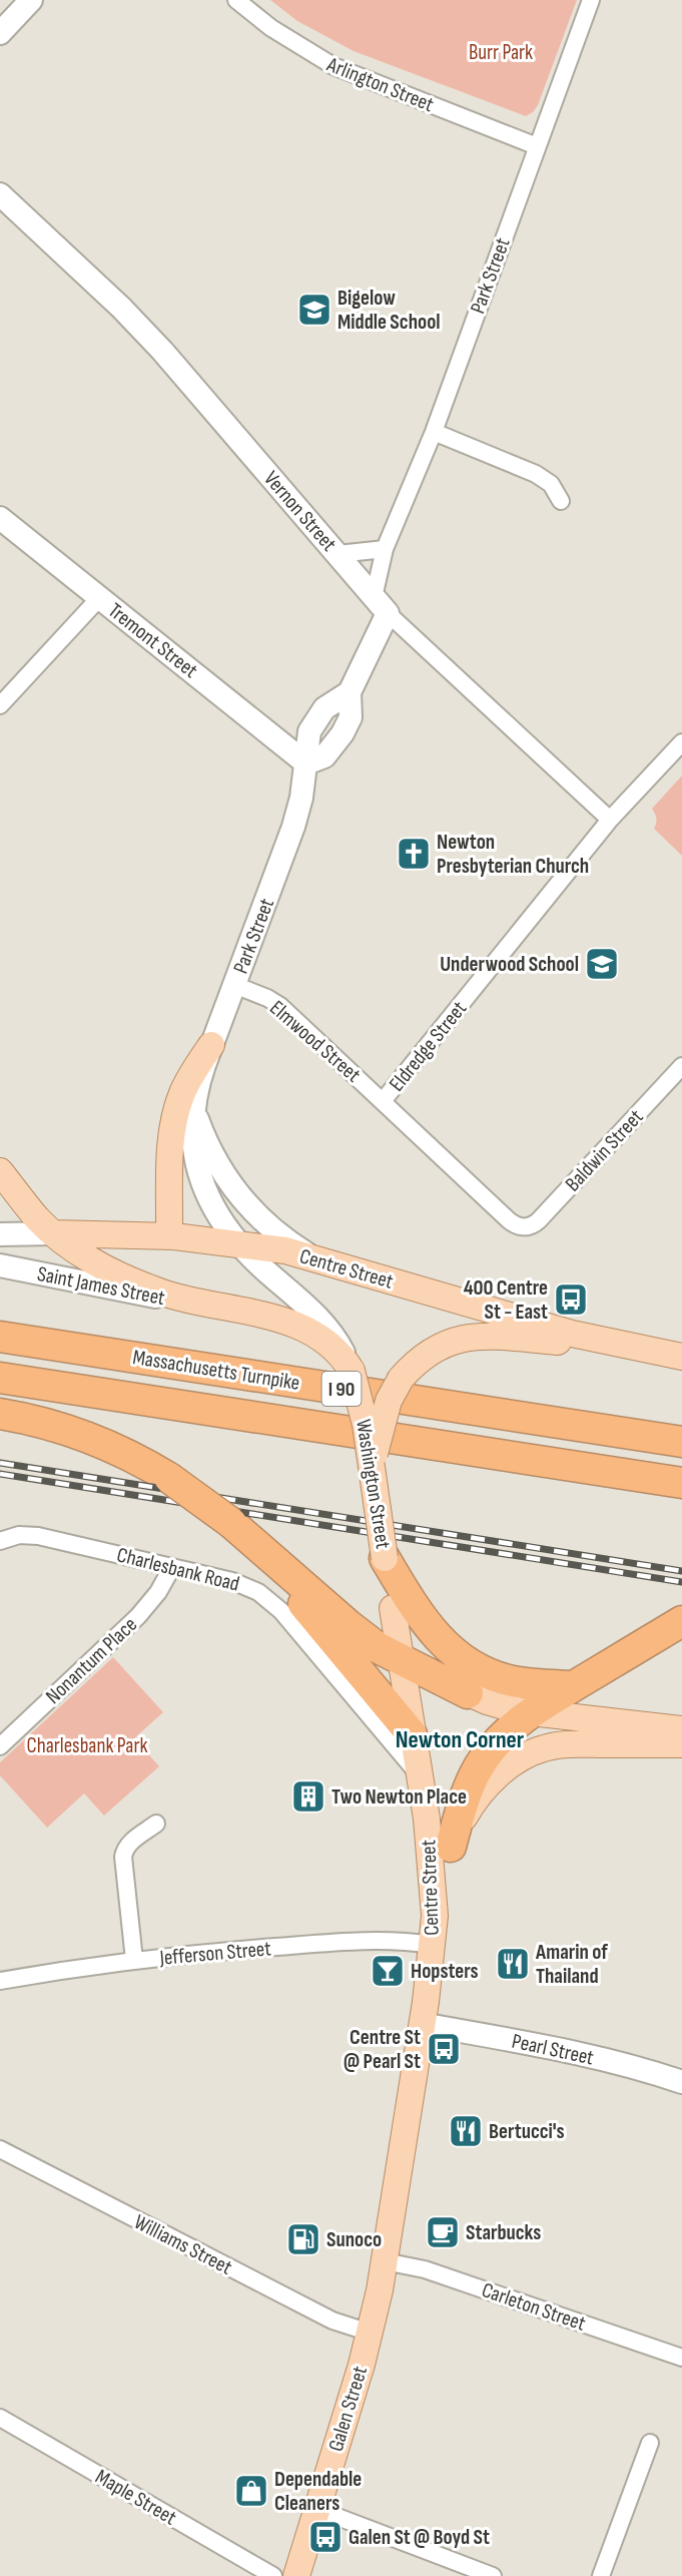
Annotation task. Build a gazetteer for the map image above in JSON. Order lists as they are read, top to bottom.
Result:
{
  "streets": {
    "highway": ["Massachusetts Turnpike", "I 90"],
    "main road": ["Centre Street", "Washington Street", "Galen Street"],
    "street": [
      "Arlington Street",
      "Park Street",
      "Vernon Street",
      "Tremont Street",
      "Elmwood Street",
      "Eldredge Street",
      "Baldwin Street",
      "Saint James Street",
      "Charlesbank Road",
      "Nonantum Place",
      "Jefferson Street",
      "Pearl Street",
      "Williams Street",
      "Carleton Street",
      "Maple Street"
    ]
  },
  "crossings": [
    ["Arlington Street", "Park Street"],
    ["Park Street", "Vernon Street"],
    ["Park Street", "Tremont Street"],
    ["Park Street", "Elmwood Street"],
    ["Park Street", "Centre Street"],
    ["Park Street", "Washington Street"],
    ["Vernon Street", "Eldredge Street"],
    ["Elmwood Street", "Eldredge Street"],
    ["Elmwood Street", "Baldwin Street"],
    ["Centre Street", "Saint James Street"],
    ["Centre Street", "Washington Street"],
    ["Centre Street", "Charlesbank Road"],
    ["Centre Street", "Jefferson Street"],
    ["Centre Street", "Pearl Street"],
    ["Centre Street", "Carleton Street"],
    ["Centre Street", "Galen Street"],
    ["Saint James Street", "Washington Street"],
    ["Charlesbank Road", "Nonantum Place"],
    ["Williams Street", "Galen Street"],
    ["Carleton Street", "Galen Street"]
  ],
  "districts": ["Newton Corner"],
  "parks": ["Burr Park", "Charlesbank Park"],
  "places": {
    "school or university": ["Bigelow Middle School", "Underwood School"],
    "church": ["Newton Presbyterian Church"],
    "bus stop": ["400 Centre St - East", "Centre St @ Pearl St", "Galen St @ Boyd St"],
    "building": ["Two Newton Place"],
    "restaurant": ["Amarin of Thailand", "Bertucci's"],
    "bar": ["Hopsters"],
    "cafe": ["Starbucks"],
    "fuel station": ["Sunoco"],
    "shop": ["Dependable Cleaners"]
  }
}
